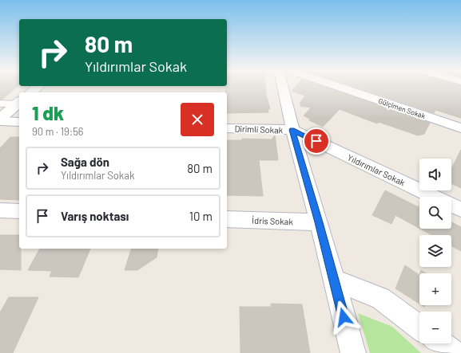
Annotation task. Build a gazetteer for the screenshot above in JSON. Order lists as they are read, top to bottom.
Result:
{
  "streets": {
    "street": [
      "Gülçimen Sokak",
      "Dirimli Sokak",
      "Yıldırımlar Sokak",
      "İdris Sokak"
    ]
  },
  "crossings": [
    ["Dirimli Sokak", "Yıldırımlar Sokak"]
  ],
  "page": {
    "turn": ["80 m", "Yıldırımlar Sokak"],
    "heading": ["1 dk", "90 m · 19:56"],
    "list": [
      {
        "name": "Sağa dön",
        "note": "Yıldırımlar Sokak",
        "value": "80 m"
      },
      {
        "name": "Varış noktası",
        "value": "10 m"
      }
    ],
    "map_buttons": ["+", "−"]
  }
}
